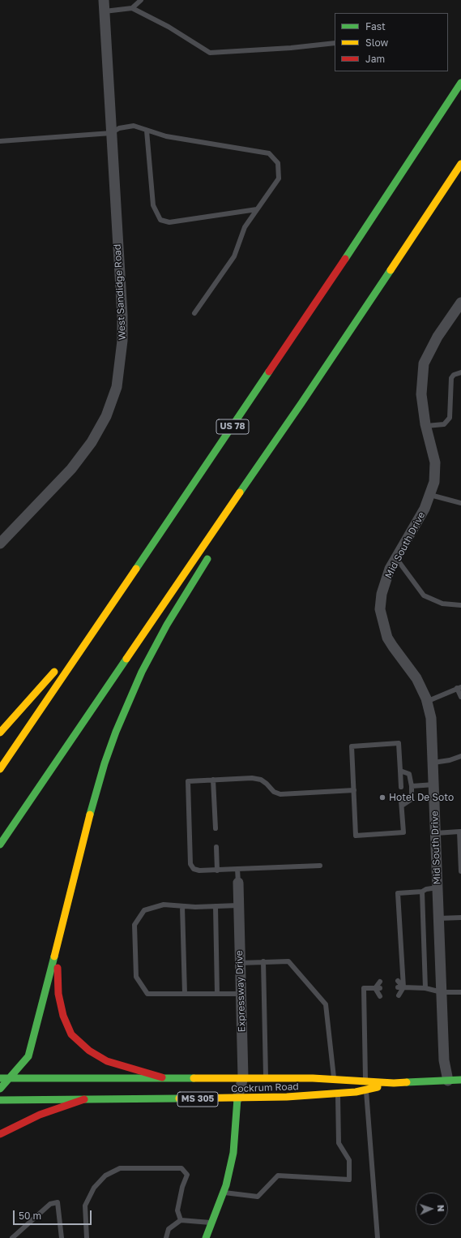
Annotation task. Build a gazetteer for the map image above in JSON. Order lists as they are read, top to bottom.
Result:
{
  "streets": {
    "main road": ["US 78", "Cockrum Road", "MS 305"],
    "street": ["West Sandidge Road", "Mid South Drive", "Expressway Drive"]
  },
  "crossings": [
    ["Mid South Drive", "Cockrum Road"],
    ["Expressway Drive", "Cockrum Road"]
  ],
  "places": ["Hotel De Soto"],
  "legend": ["Fast", "Slow", "Jam"],
  "scale_bar": "50 m",
  "north": "right"
}
